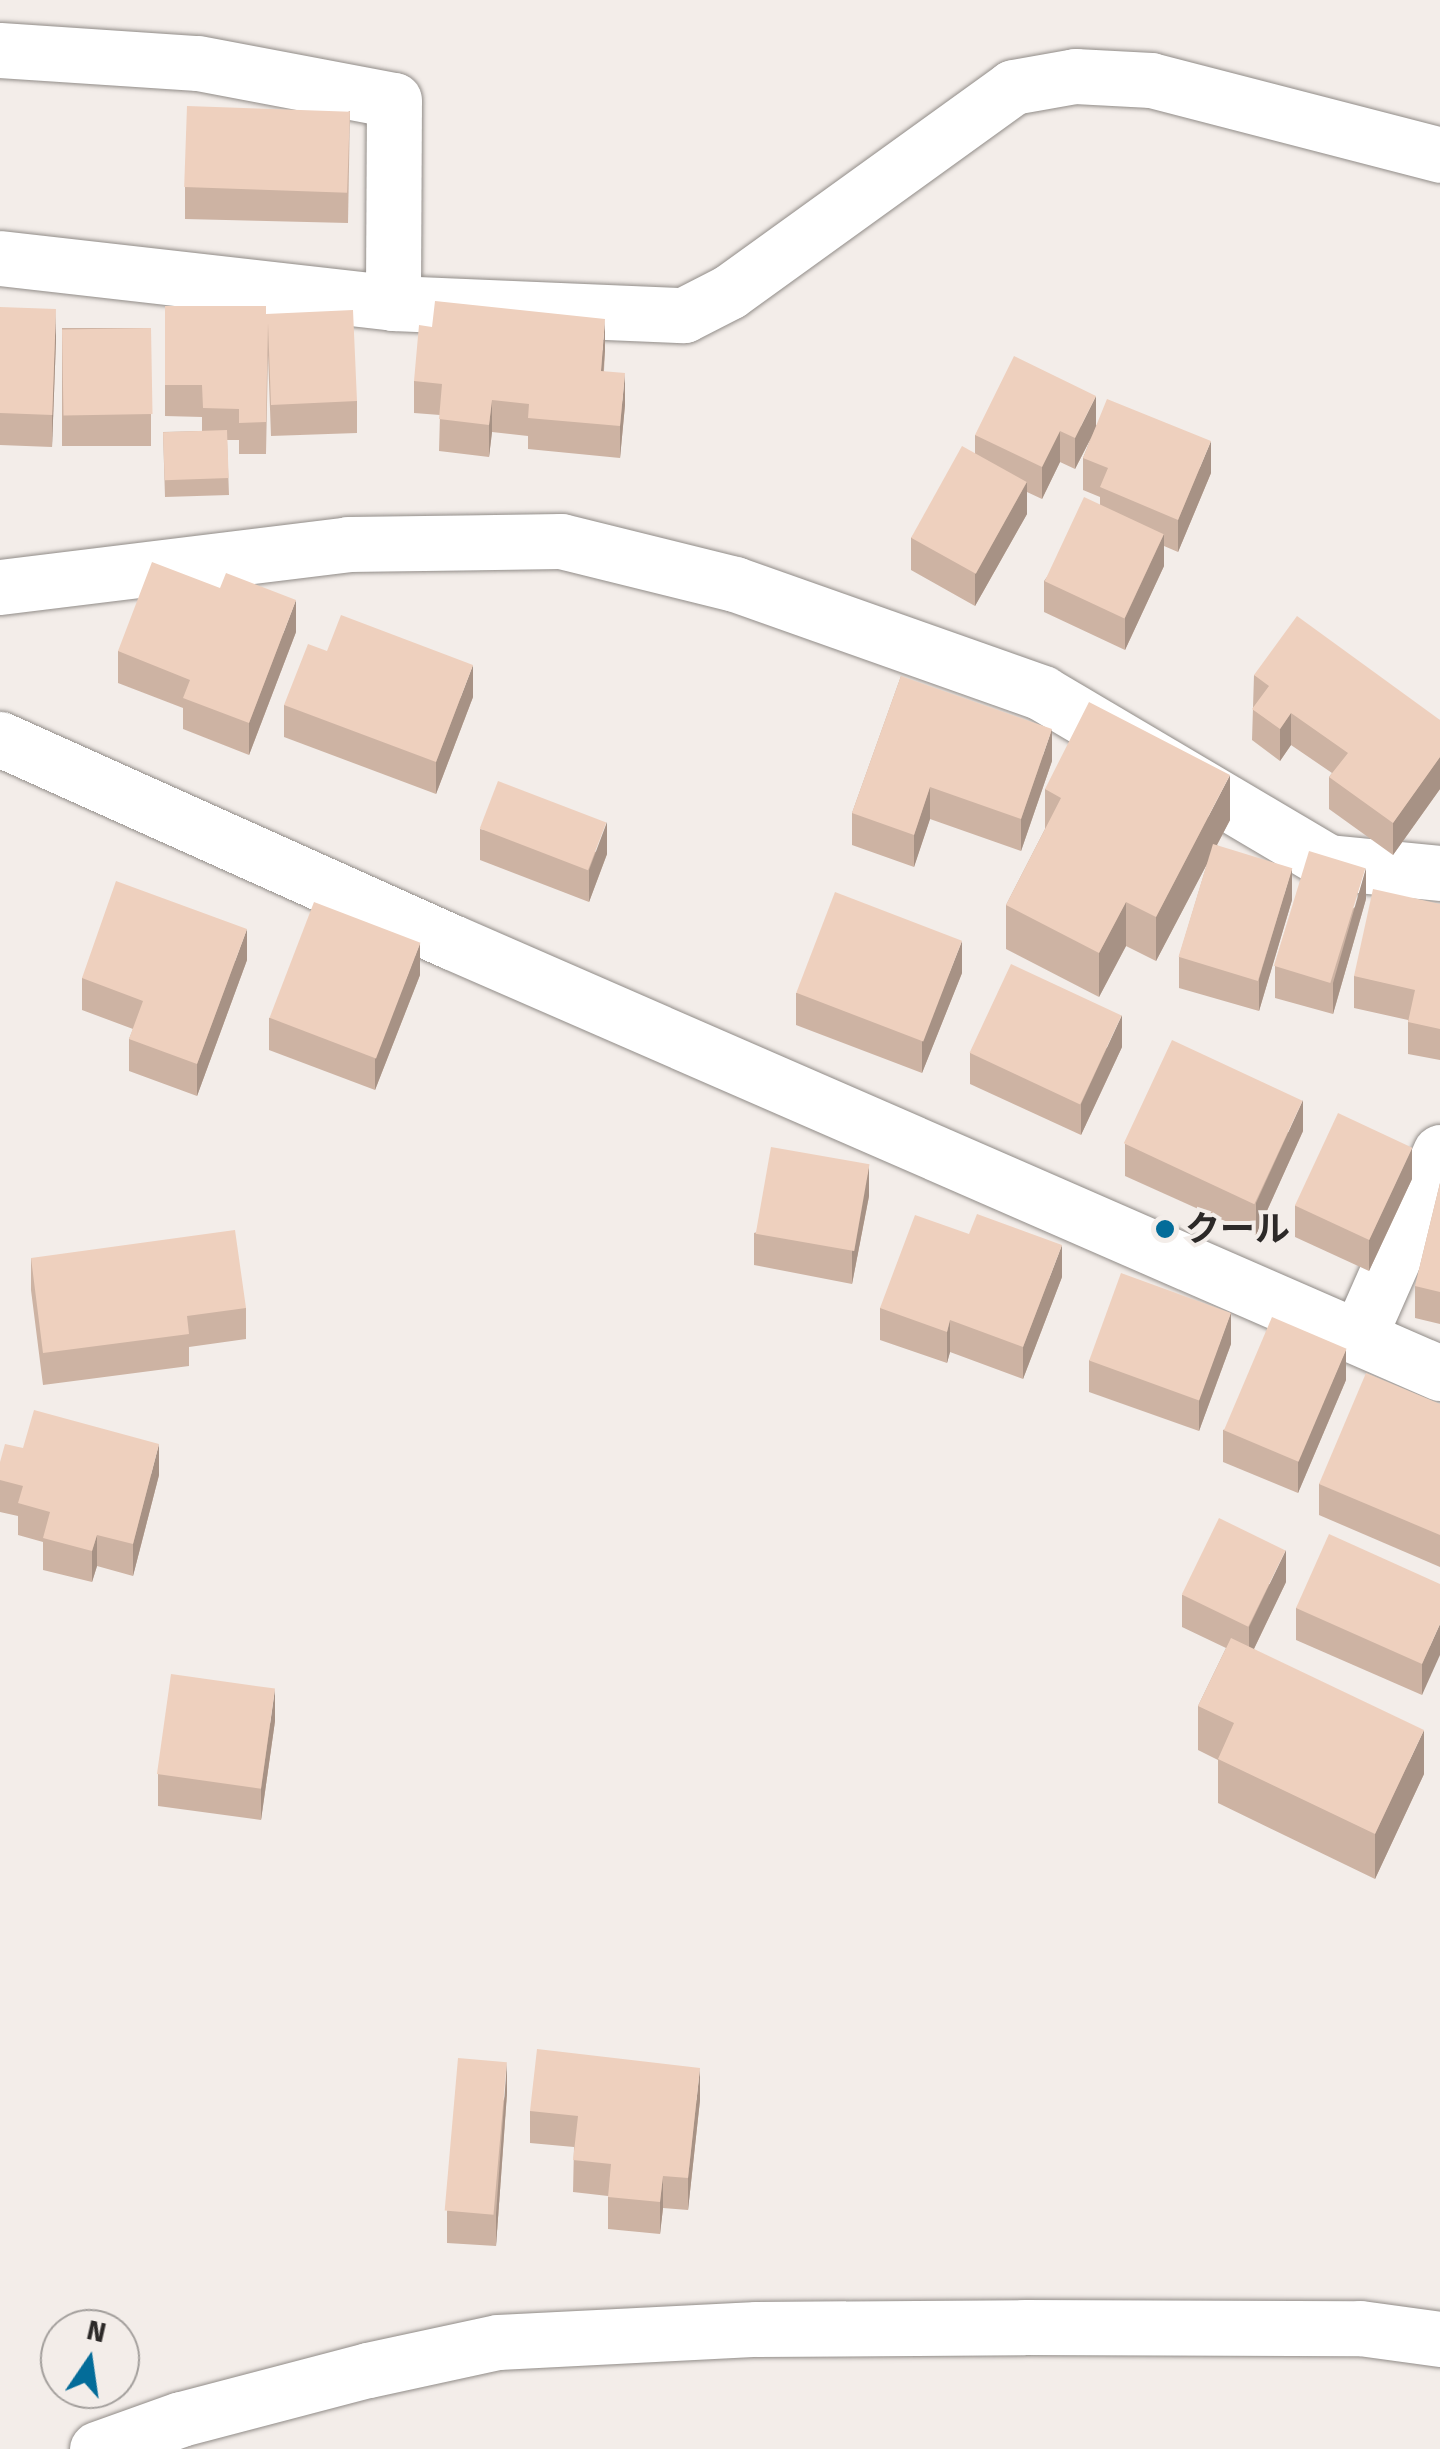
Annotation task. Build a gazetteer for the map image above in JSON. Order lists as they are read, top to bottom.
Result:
{
  "places": ["クール"],
  "north": "top"
}
